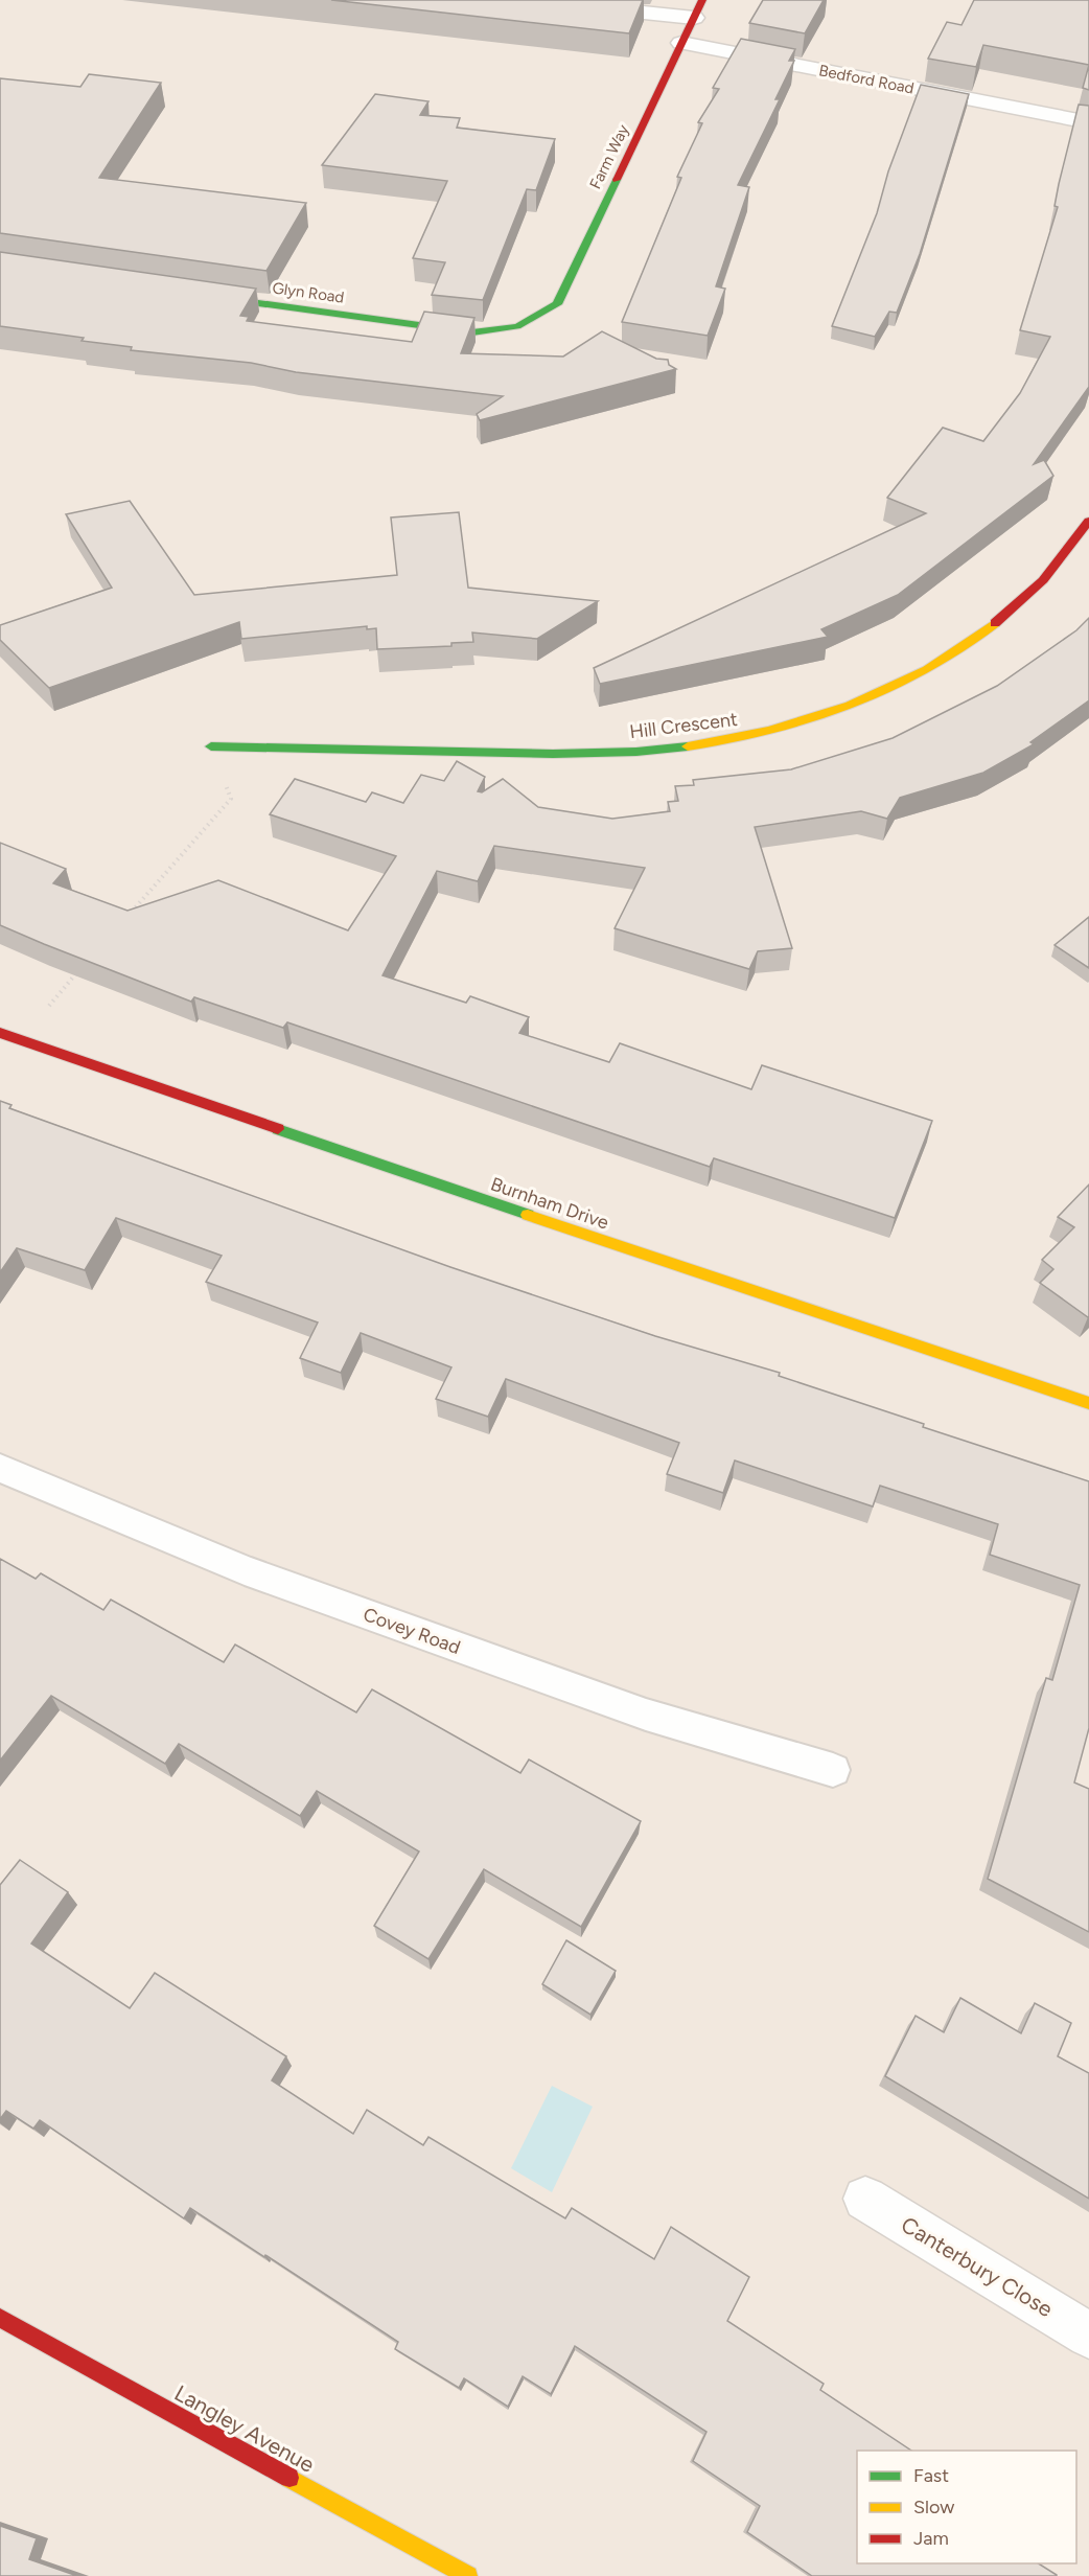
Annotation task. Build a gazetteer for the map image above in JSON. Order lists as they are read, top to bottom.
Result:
{
  "streets": {
    "street": [
      "Bedford Road",
      "Farm Way",
      "Glyn Road",
      "Hill Crescent",
      "Burnham Drive",
      "Canterbury Close",
      "Langley Avenue"
    ],
    "lane": ["Covey Road"]
  },
  "crossings": [
    ["Bedford Road", "Farm Way"],
    ["Farm Way", "Glyn Road"]
  ],
  "legend": ["Fast", "Slow", "Jam"]
}
